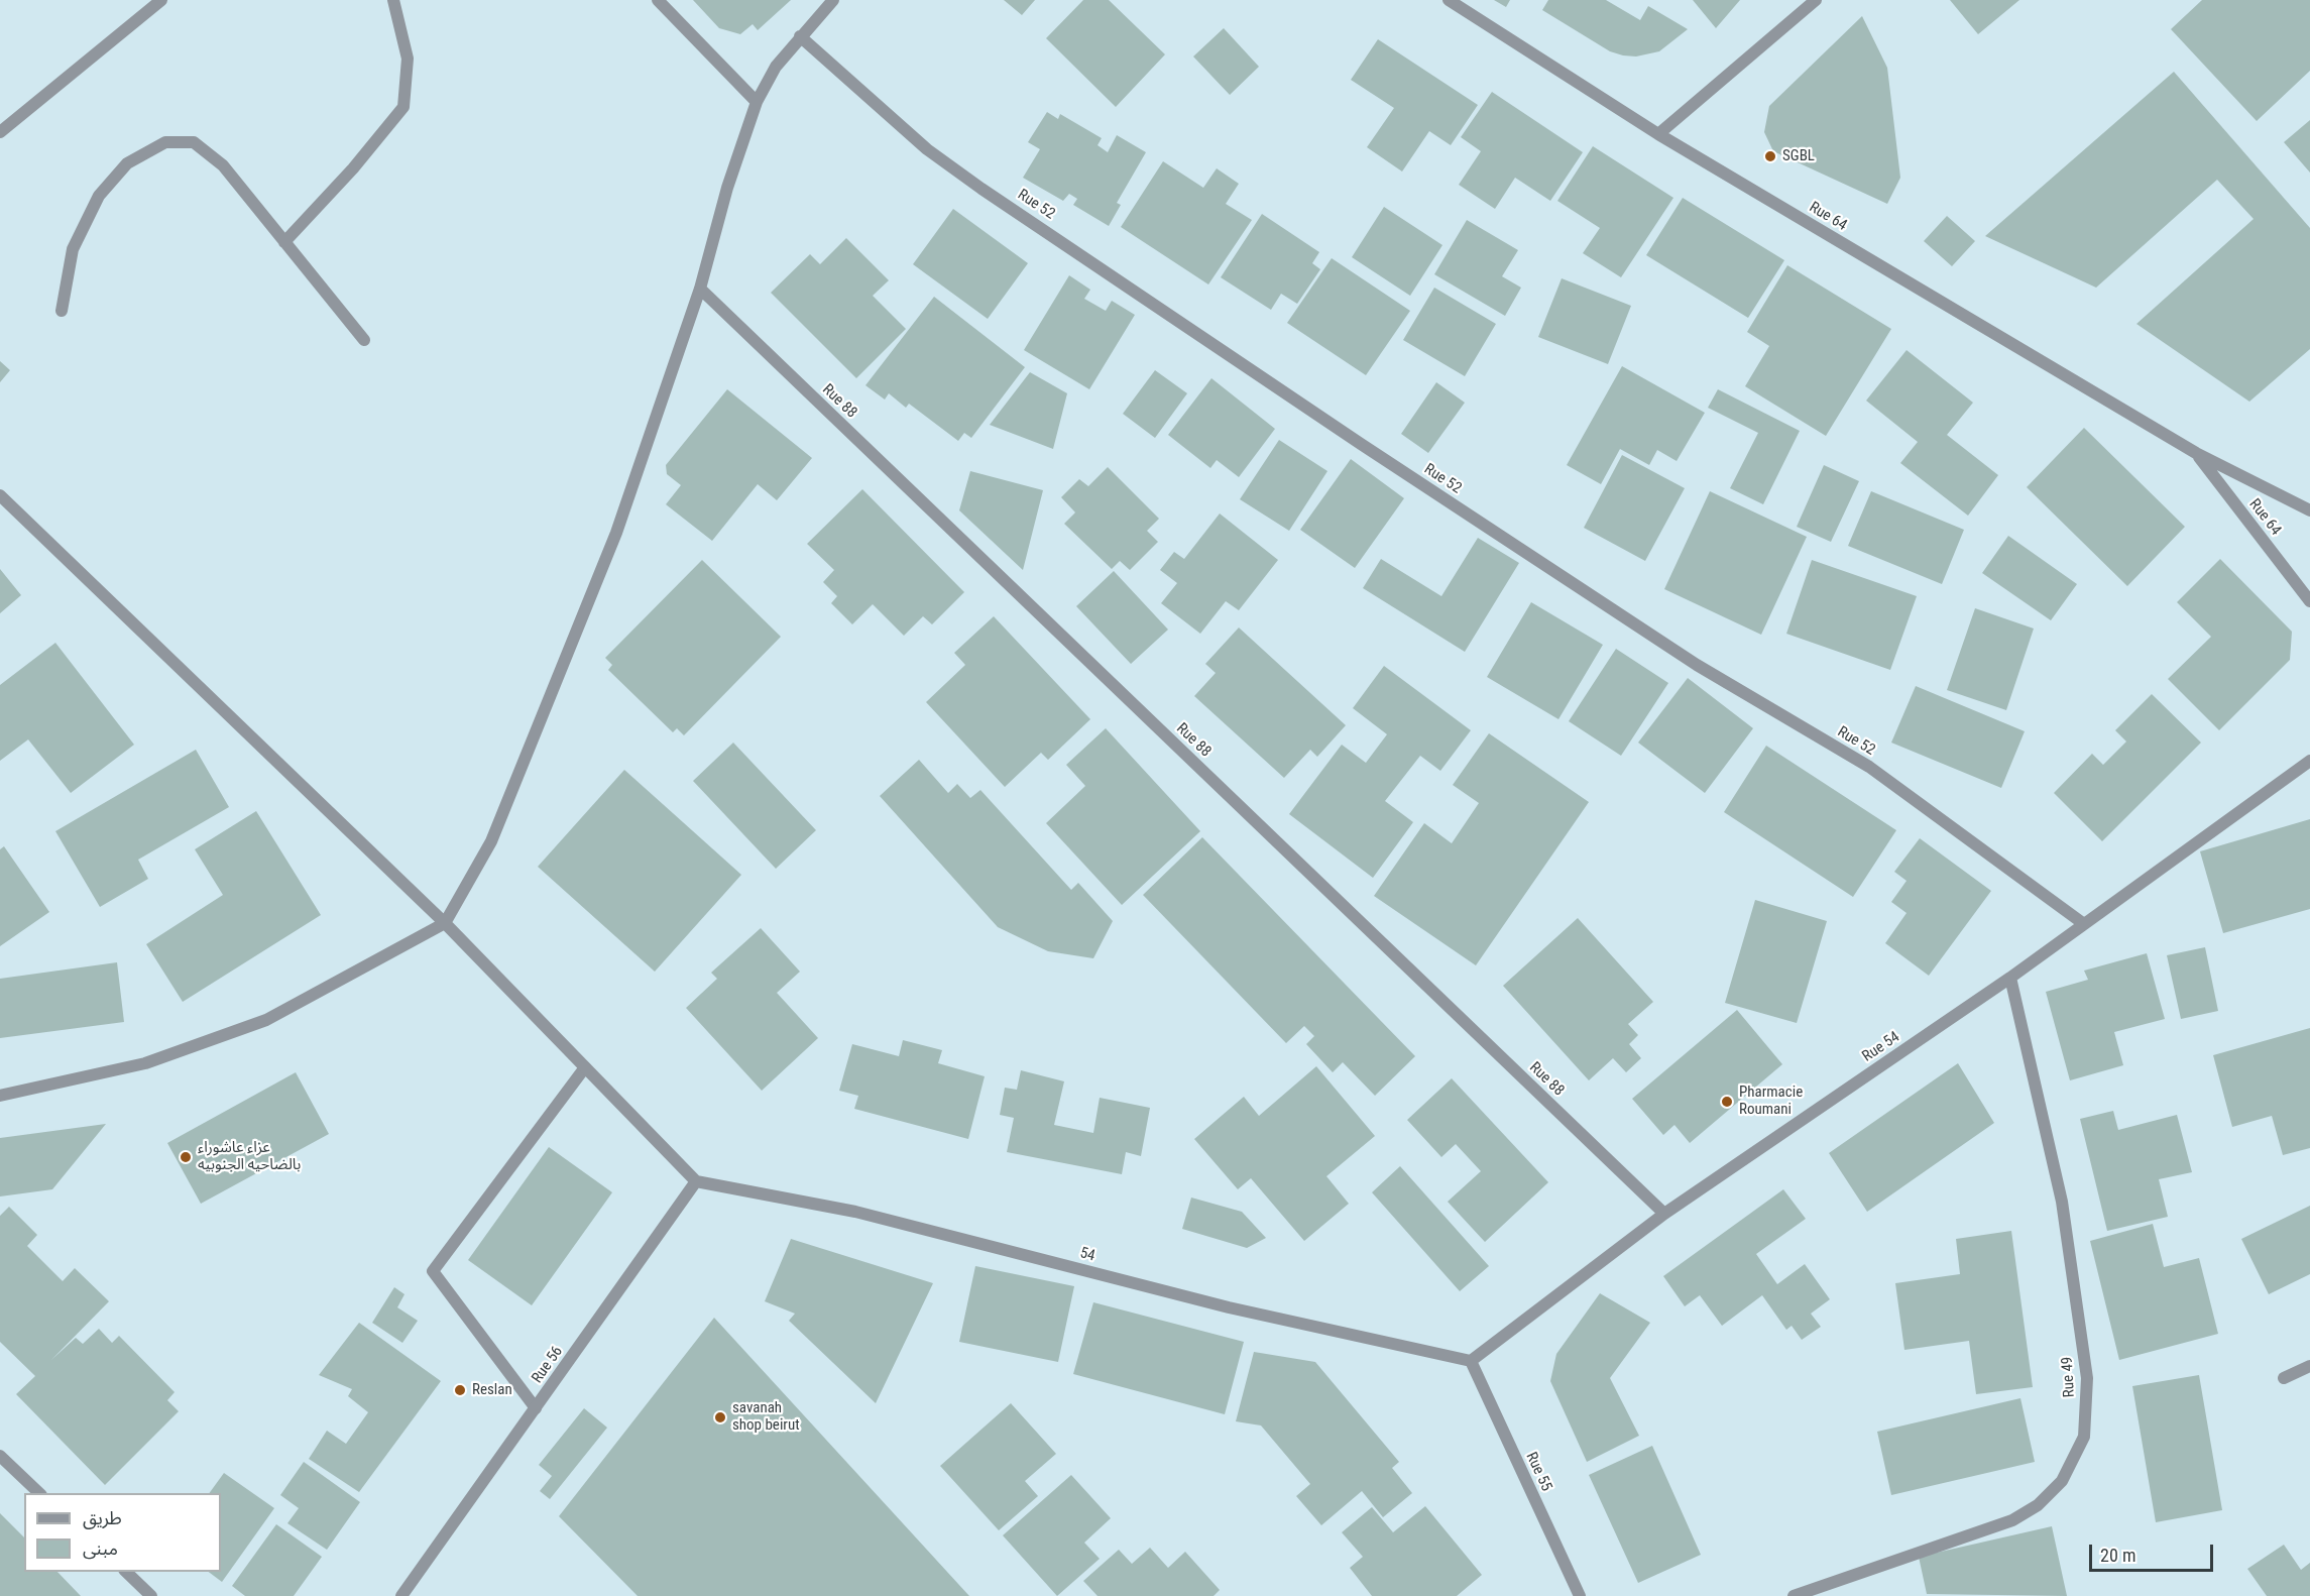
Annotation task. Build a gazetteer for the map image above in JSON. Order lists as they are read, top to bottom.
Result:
{
  "streets": {
    "street": [
      "Rue 52",
      "Rue 64",
      "Rue 88",
      "Rue 54",
      "54",
      "Rue 56",
      "Rue 49",
      "Rue 55"
    ]
  },
  "crossings": [
    ["Rue 52", "Rue 54"],
    ["Rue 88", "Rue 54"],
    ["Rue 54", "54"],
    ["Rue 54", "Rue 49"],
    ["Rue 54", "Rue 55"],
    ["54", "Rue 56"],
    ["54", "Rue 55"]
  ],
  "places": [
    "SGBL",
    "Pharmacie Roumani",
    "عزاء عاشوراء بالضاحيه الجنوبيه",
    "Reslan",
    "savanah shop beirut"
  ],
  "legend": ["طريق", "مبنى"],
  "scale_bar": "20 m"
}
